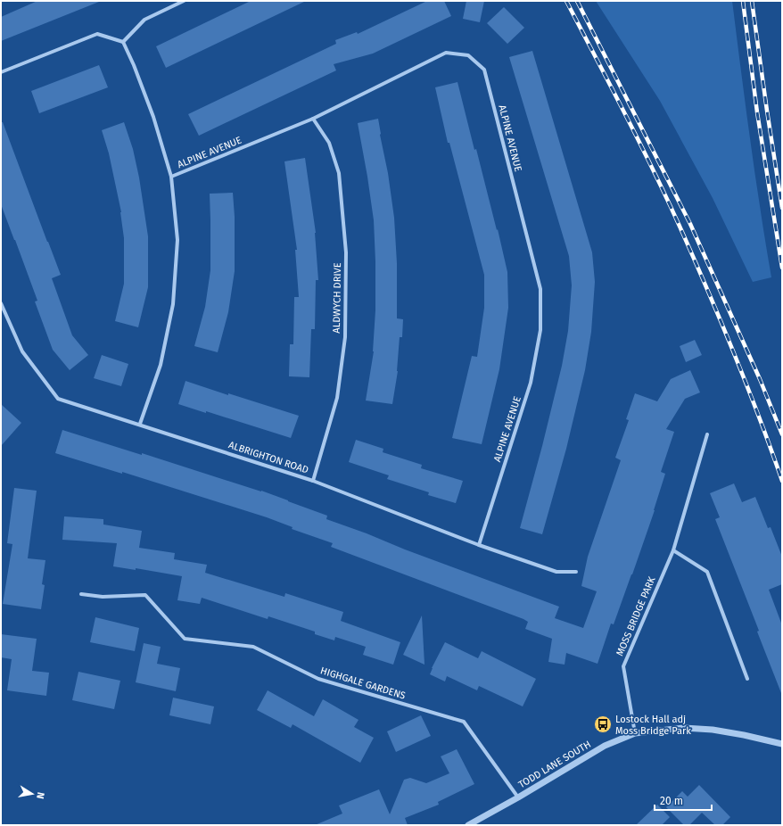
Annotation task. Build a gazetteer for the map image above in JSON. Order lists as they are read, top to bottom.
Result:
{
  "streets": {
    "street": [
      "ALPINE AVENUE",
      "ALDWYCH DRIVE",
      "ALBRIGHTON ROAD",
      "MOSS BRIDGE PARK",
      "HIGHGALE GARDENS",
      "TODD LANE SOUTH"
    ]
  },
  "crossings": [
    ["ALPINE AVENUE", "ALDWYCH DRIVE"],
    ["ALPINE AVENUE", "ALBRIGHTON ROAD"],
    ["ALDWYCH DRIVE", "ALBRIGHTON ROAD"],
    ["MOSS BRIDGE PARK", "TODD LANE SOUTH"],
    ["HIGHGALE GARDENS", "TODD LANE SOUTH"]
  ],
  "places": {
    "bus stop": ["Lostock Hall adj Moss Bridge Park"]
  },
  "scale_bar": "20 m",
  "north": "right"
}
